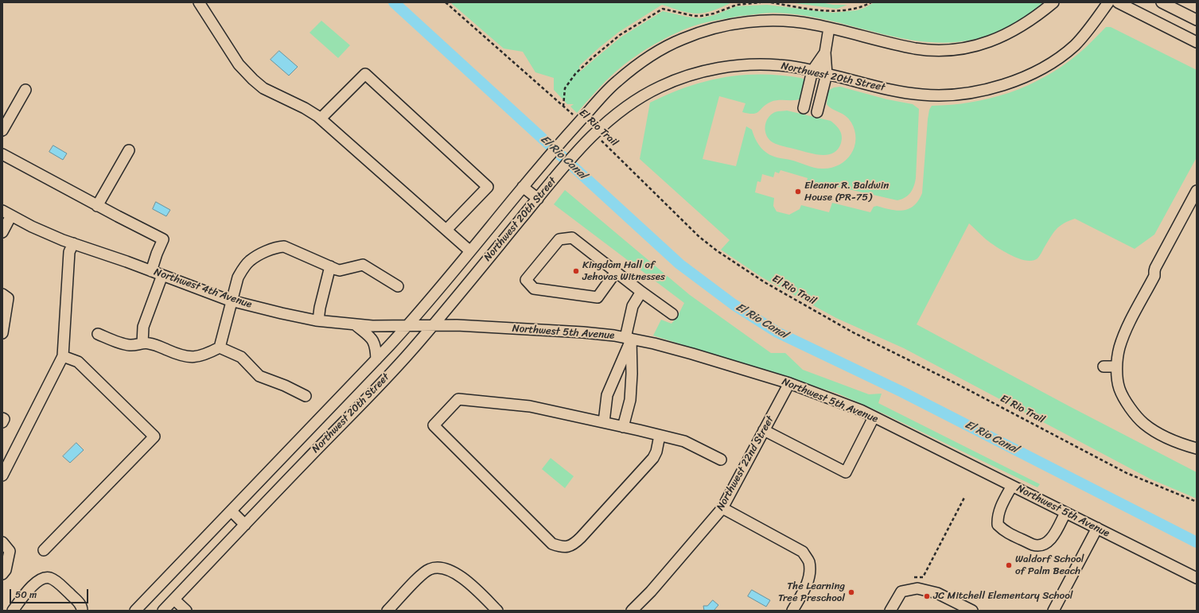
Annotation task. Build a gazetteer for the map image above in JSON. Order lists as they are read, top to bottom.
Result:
{
  "streets": {
    "street": [
      "Northwest 20th Street",
      "Northwest 4th Avenue",
      "Northwest 5th Avenue",
      "Northwest 22nd Street"
    ],
    "path": ["El Rio Trail"]
  },
  "crossings": [
    ["Northwest 20th Street", "El Rio Trail"],
    ["Northwest 20th Street", "Northwest 4th Avenue"],
    ["Northwest 20th Street", "Northwest 5th Avenue"],
    ["Northwest 4th Avenue", "Northwest 5th Avenue"],
    ["Northwest 5th Avenue", "Northwest 22nd Street"]
  ],
  "water": ["El Rio Canal"],
  "places": [
    "Eleanor R. Baldwin House (PR-75)",
    "Kingdom Hall of Jehovas Witnesses",
    "Waldorf School of Palm Beach",
    "The Learning Tree Preschool",
    "JC Mitchell Elementary School"
  ],
  "scale_bar": "50 m"
}
